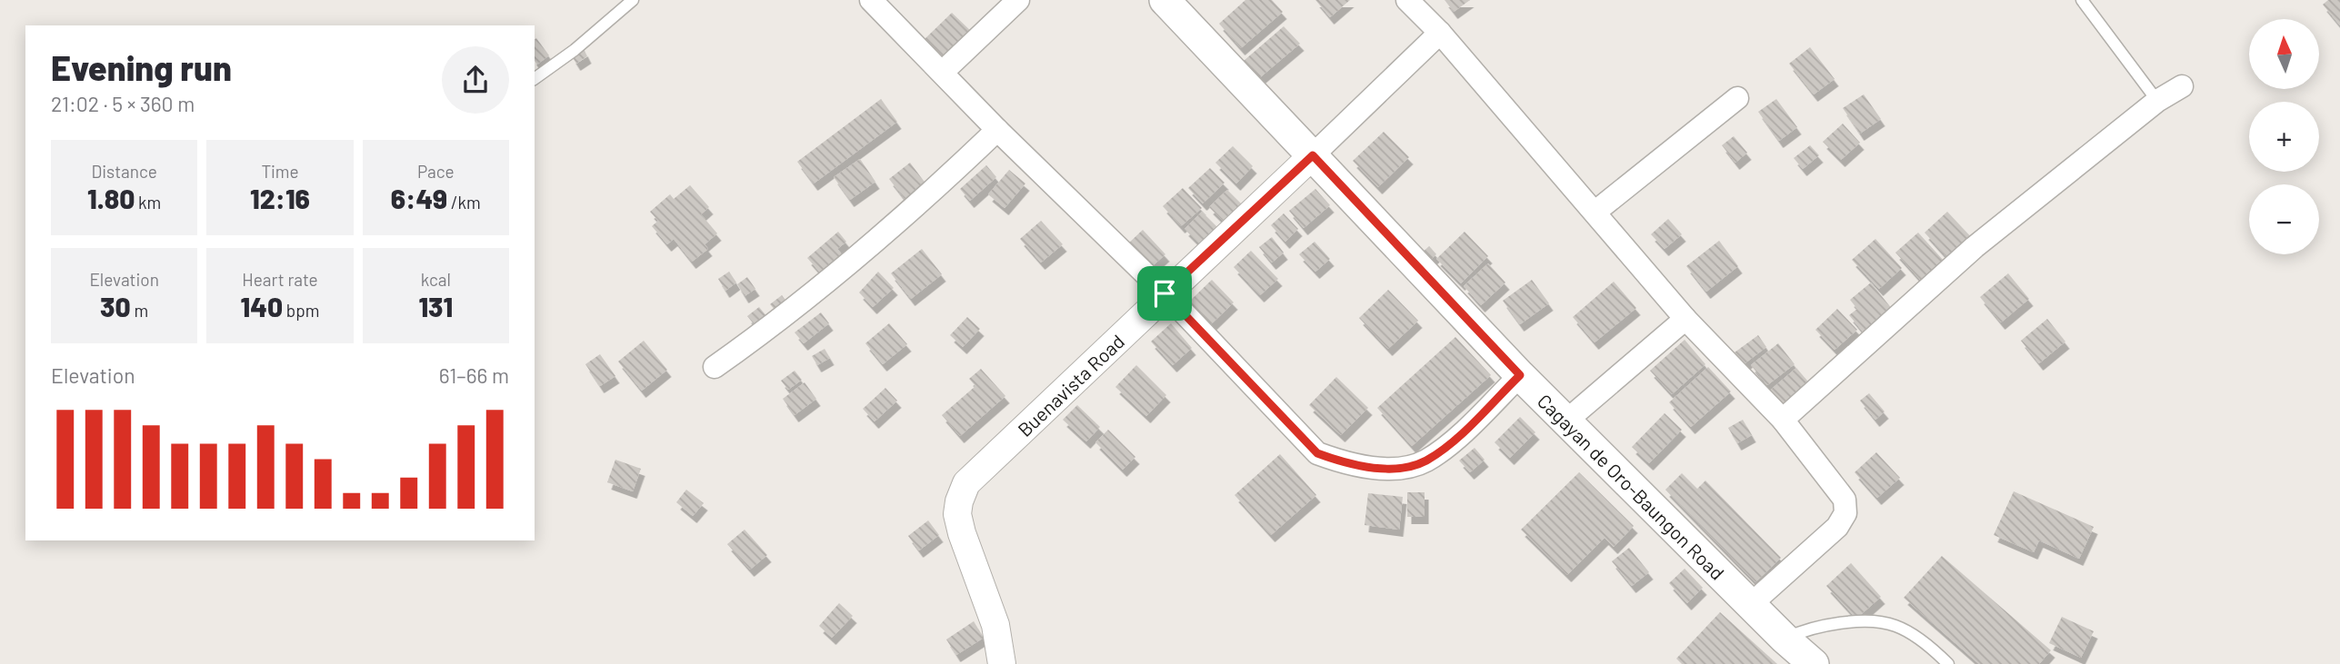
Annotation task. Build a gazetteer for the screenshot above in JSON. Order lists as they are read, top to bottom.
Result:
{
  "streets": {
    "main road": ["Cagayan de Oro-Baungon Road"],
    "street": ["Buenavista Road"]
  },
  "crossings": [
    ["Buenavista Road", "Cagayan de Oro-Baungon Road"]
  ],
  "north": "top",
  "page": {
    "map_buttons": ["+", "−"],
    "heading": ["Evening run", "21:02 · 5 × 360 m"],
    "stats": [
      ["Distance", "1.80 km"],
      ["Time", "12:16"],
      ["Pace", "6:49 /km"],
      ["Elevation", "30 m"],
      ["Heart rate", "140 bpm"],
      ["kcal", "131"]
    ],
    "chart": ["Elevation", "61–66 m"]
  }
}
